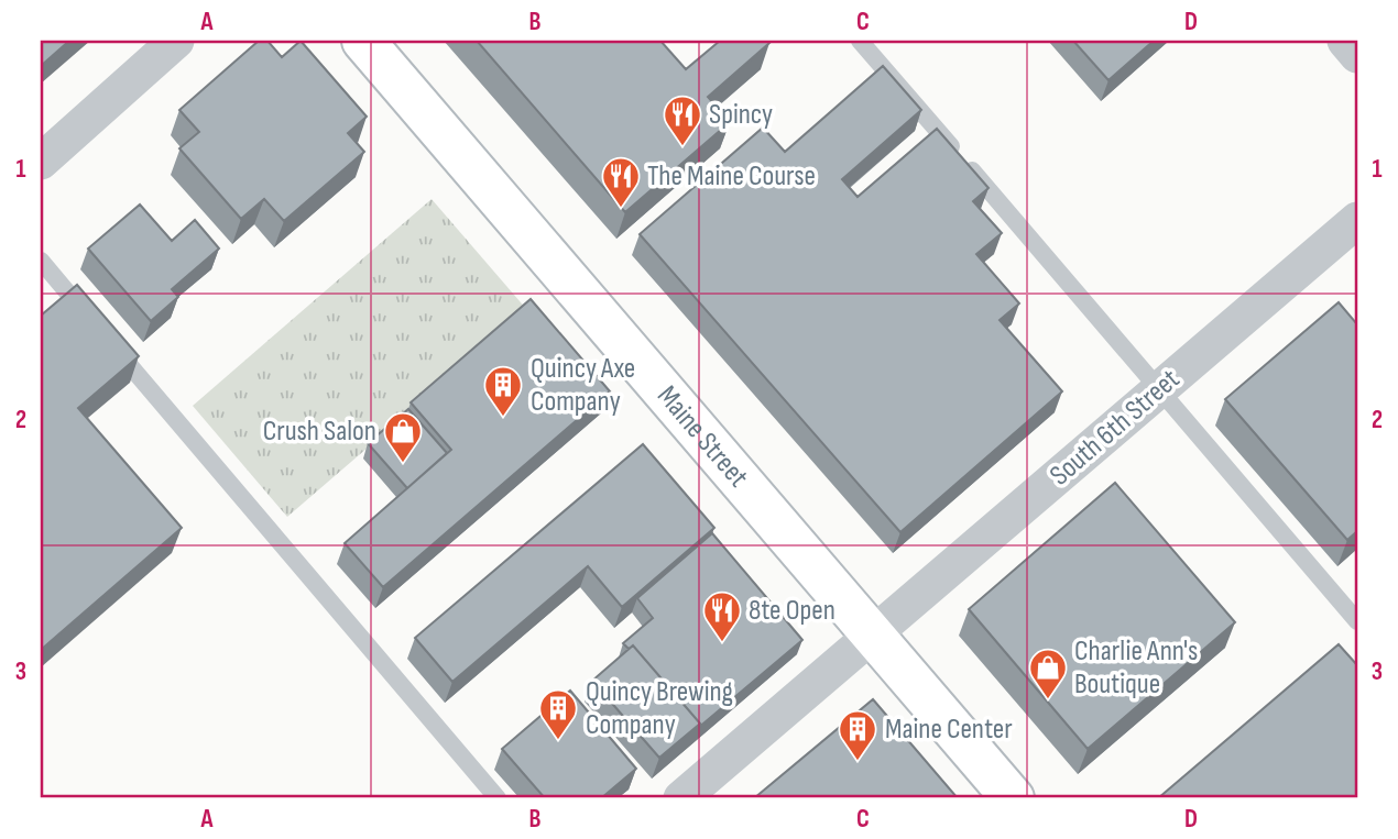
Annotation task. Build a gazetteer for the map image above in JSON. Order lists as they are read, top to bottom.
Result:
{
  "streets": {
    "street": ["South 6th Street", "Maine Street"]
  },
  "crossings": [
    ["South 6th Street", "Maine Street"]
  ],
  "places": {
    "restaurant": ["Spincy", "The Maine Course", "8te Open"],
    "building": ["Quincy Axe Company", "Quincy Brewing Company", "Maine Center"],
    "shop": ["Crush Salon", "Charlie Ann's Boutique"]
  },
  "grid": {
    "columns": [
      "A",
      "B",
      "C",
      "D"
    ],
    "rows": ["1", "2", "3"]
  }
}
